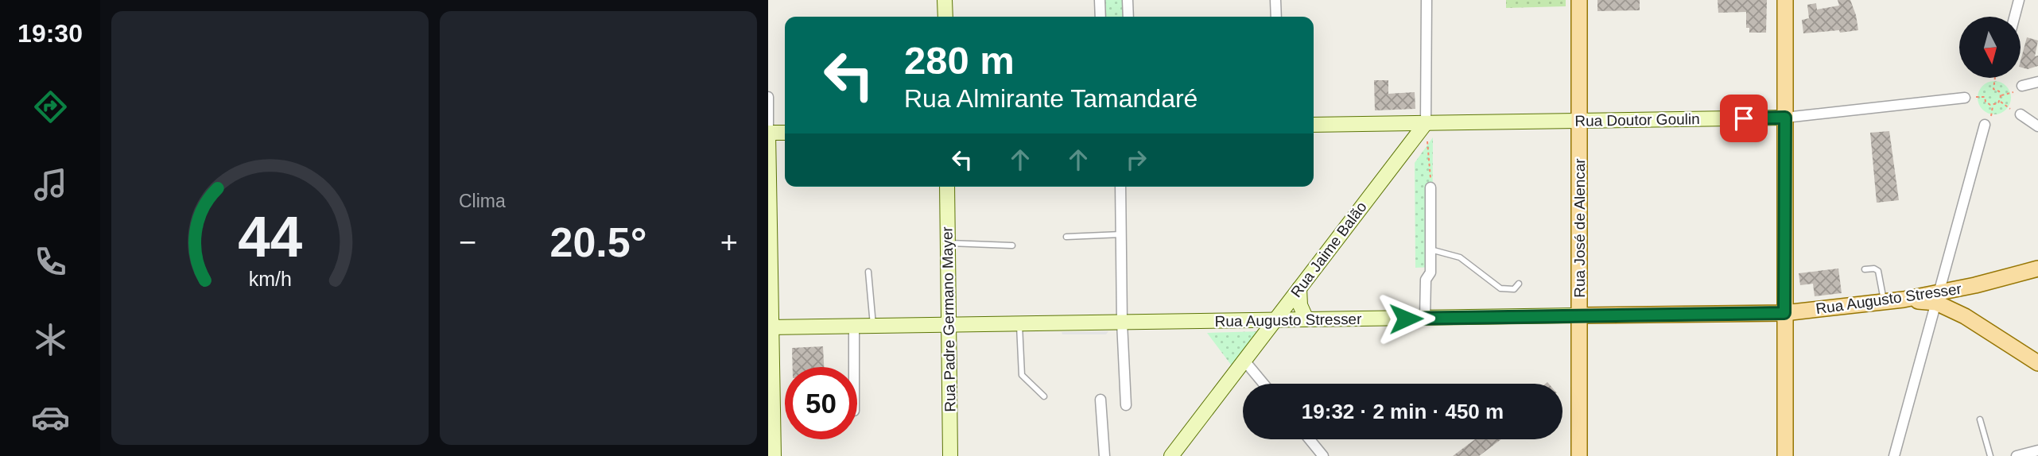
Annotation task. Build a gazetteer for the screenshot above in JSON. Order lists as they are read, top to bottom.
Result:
{
  "streets": {
    "main road": ["Rua José de Alencar", "Rua Augusto Stresser"],
    "street": ["Rua Doutor Goulin", "Rua Jaime Balão", "Rua Padre Germano Mayer"]
  },
  "crossings": [
    ["Rua Doutor Goulin", "Rua José de Alencar"],
    ["Rua Doutor Goulin", "Rua Jaime Balão"],
    ["Rua José de Alencar", "Rua Augusto Stresser"],
    ["Rua Jaime Balão", "Rua Augusto Stresser"],
    ["Rua Augusto Stresser", "Rua Padre Germano Mayer"]
  ],
  "north": "bottom",
  "page": {
    "tabs": "19:30",
    "tile": "Clima",
    "turn": ["280 m", "Rua Almirante Tamandaré"],
    "heat": ["−", "20.5°", "+"],
    "limit": "50",
    "trip": "19:32 · 2 min · 450 m",
    "gauge": ["44", "km/h"]
  }
}
